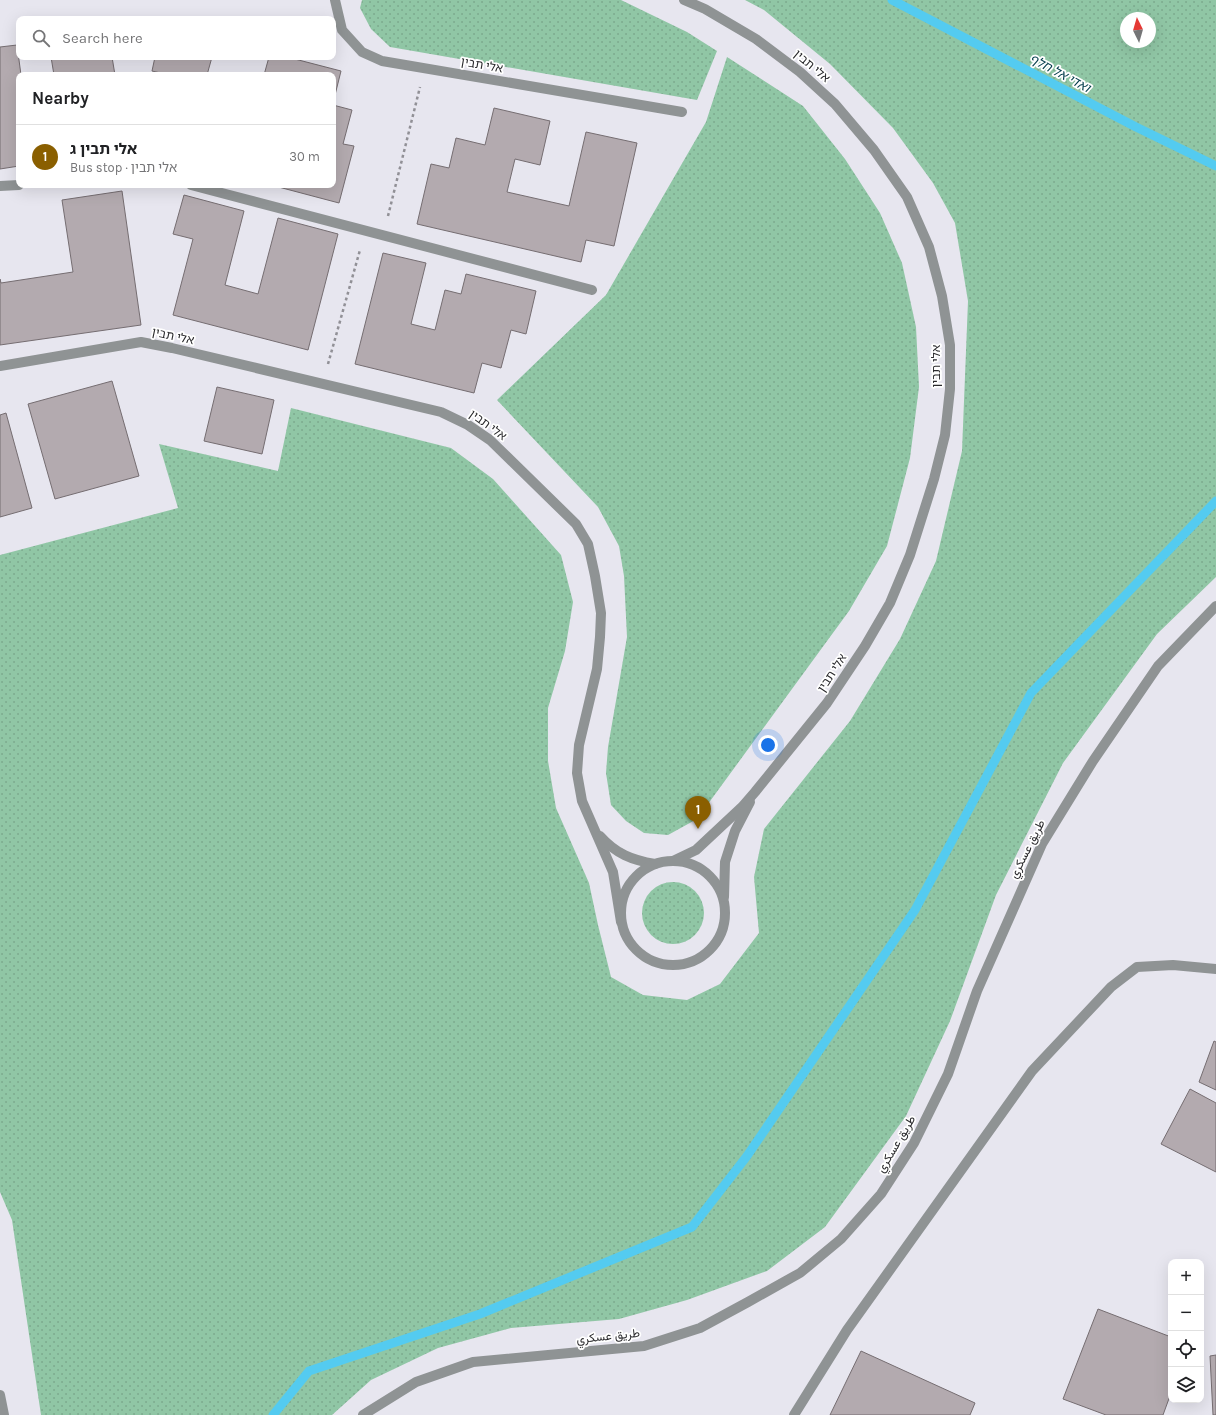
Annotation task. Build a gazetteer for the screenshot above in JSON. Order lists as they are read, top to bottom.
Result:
{
  "streets": {
    "street": ["אלי תבין", "طريق عسكري"]
  },
  "water": ["ואדי אל חלף"],
  "north": "top",
  "page": {
    "search": "Search here",
    "heading": "Nearby",
    "list": [
      {
        "mark": "1",
        "name": "אלי תבין ג",
        "note": "Bus stop · אלי תבין",
        "value": "30 m"
      }
    ],
    "pins": "1",
    "map_buttons": ["+", "−"]
  }
}
